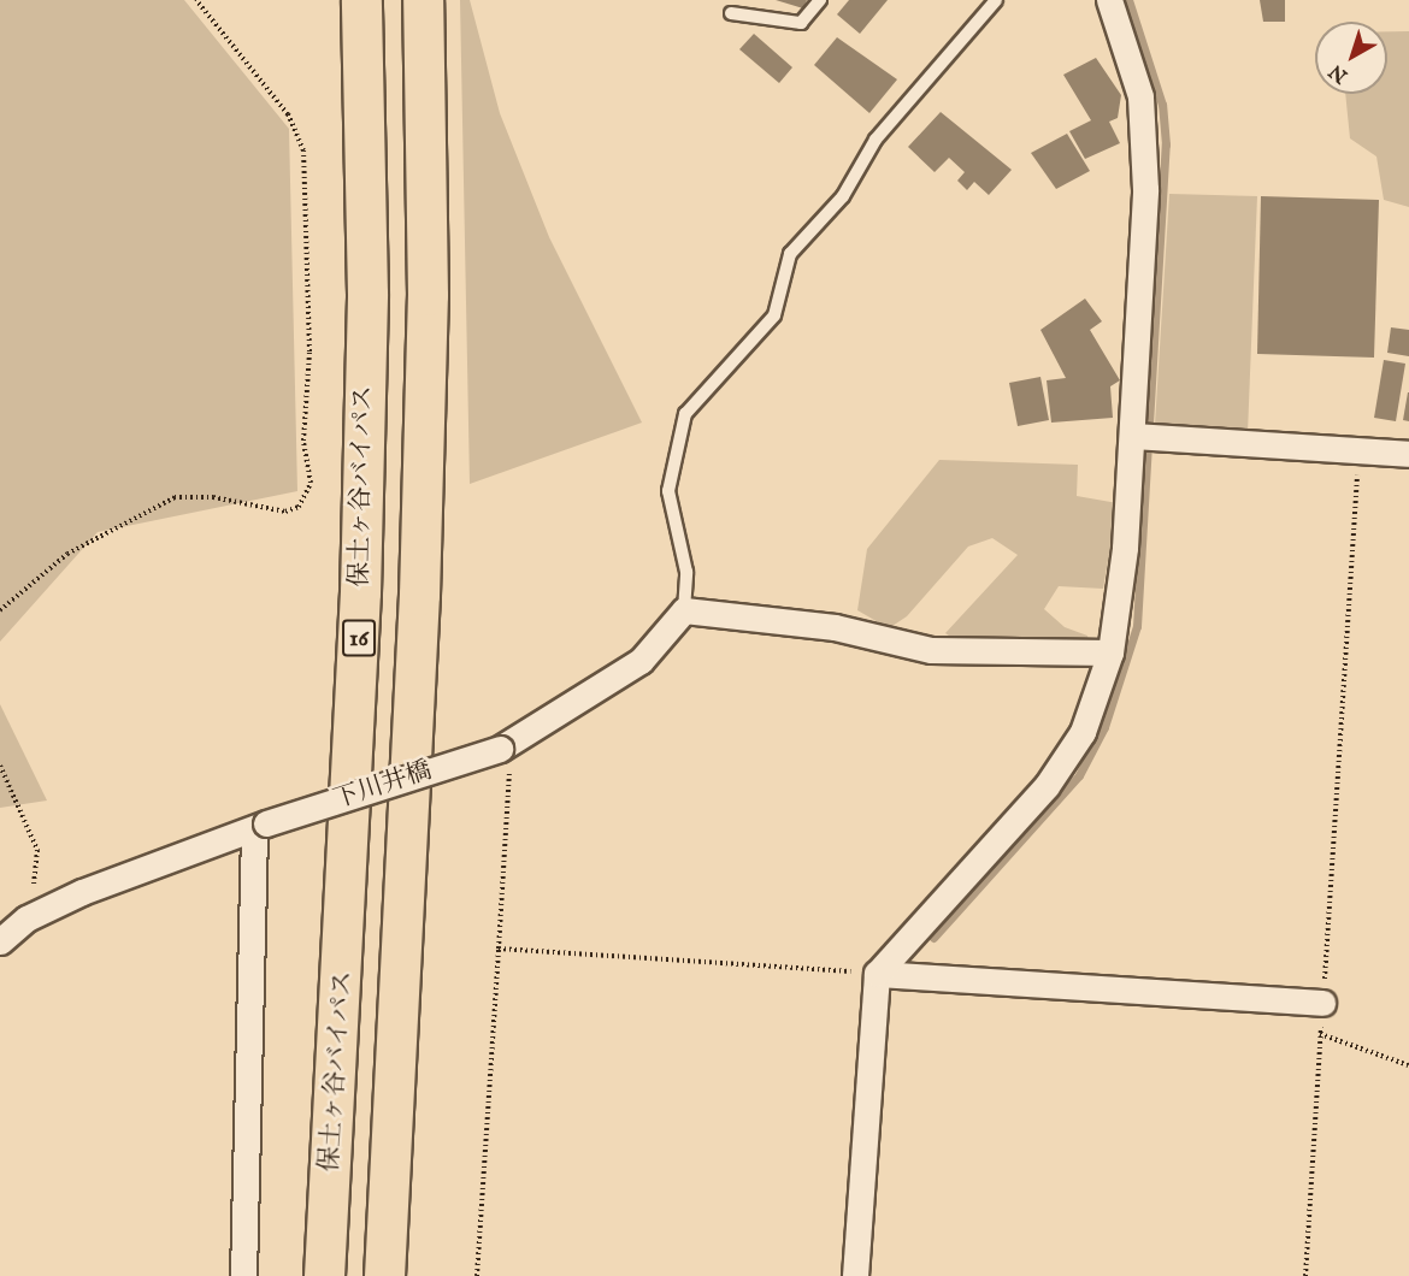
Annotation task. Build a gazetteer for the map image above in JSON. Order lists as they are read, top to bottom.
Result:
{
  "streets": {
    "highway": ["保土ヶ谷バイパス", "16"],
    "street": ["下川井橋"]
  },
  "north": "bottom left"
}
